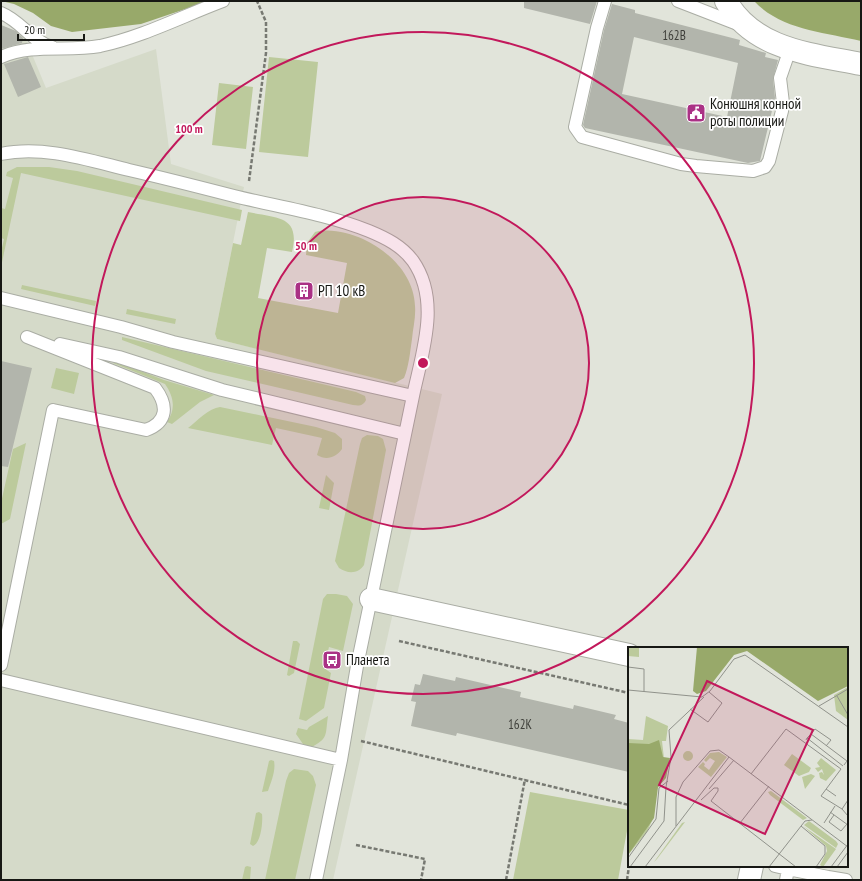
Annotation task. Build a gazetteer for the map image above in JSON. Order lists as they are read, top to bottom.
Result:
{
  "places": {
    "public building": ["Конюшня конной роты полиции"],
    "building": ["РП 10 кВ"],
    "bus stop": ["Планета"]
  },
  "house_numbers": ["162В", "162К"],
  "scale_bar": "20 m",
  "rings": ["100 m", "50 m"]
}
